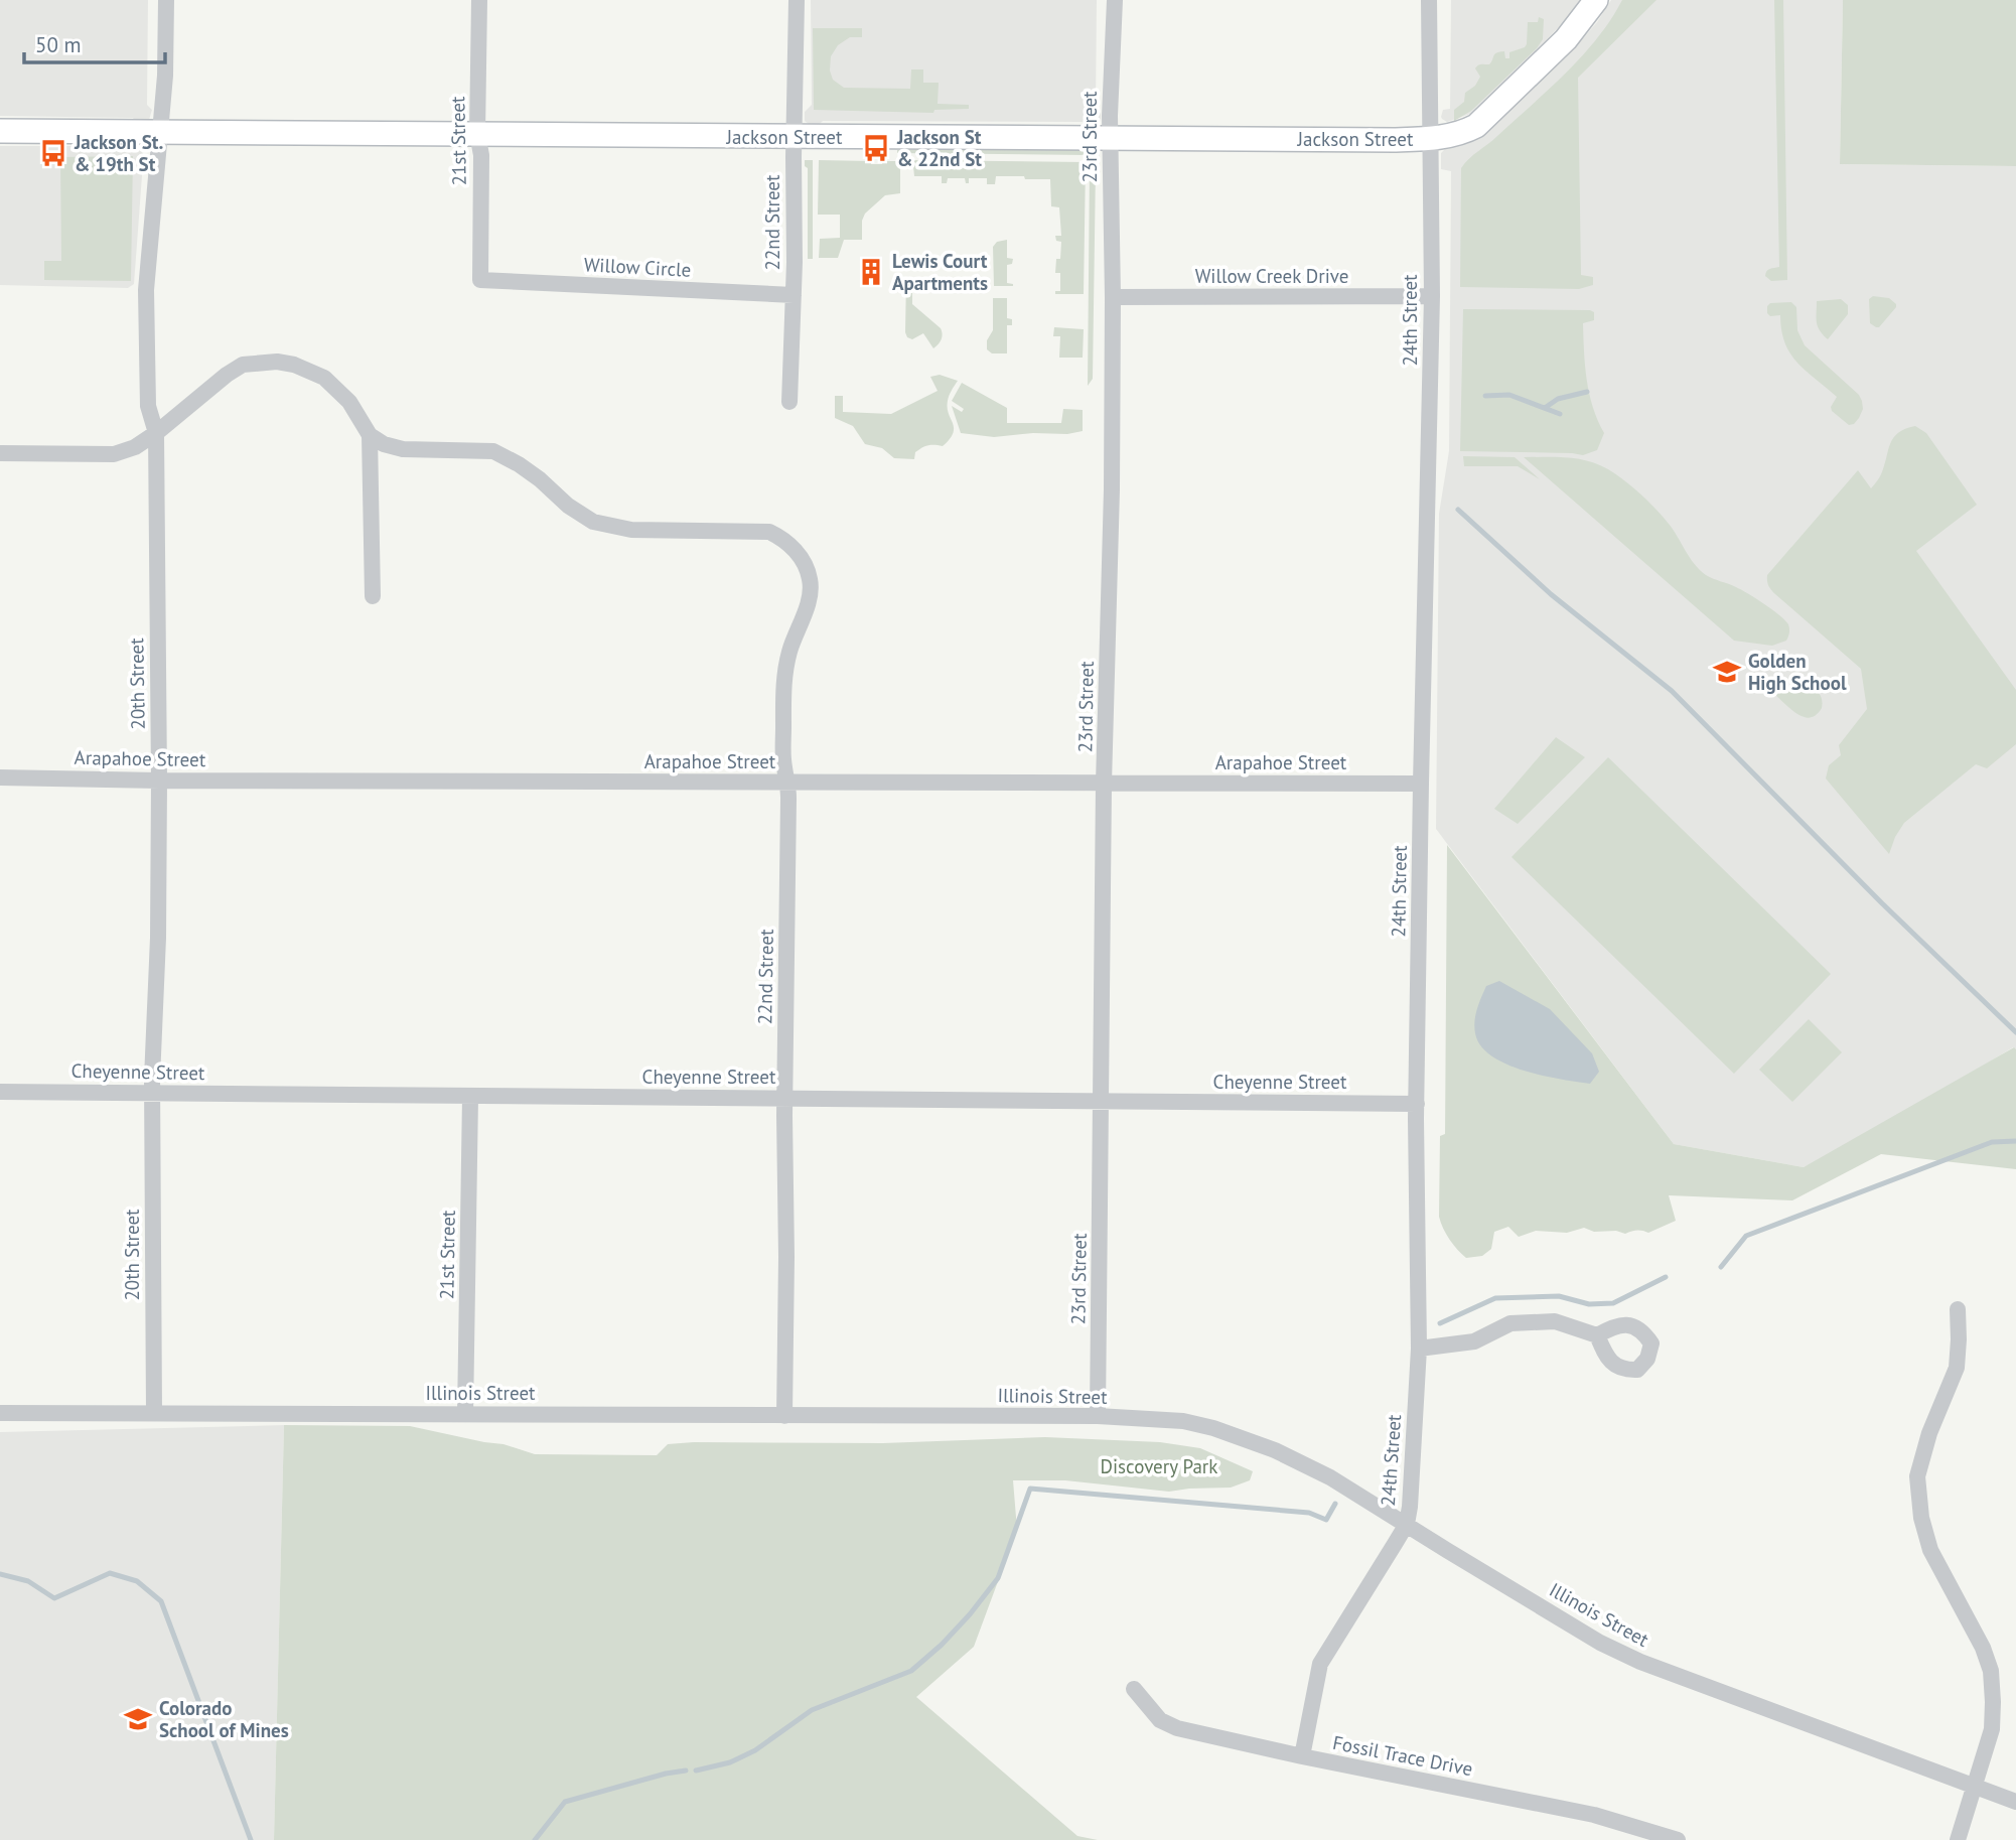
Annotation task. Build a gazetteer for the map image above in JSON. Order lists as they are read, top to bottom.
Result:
{
  "streets": {
    "main road": ["Jackson Street"],
    "street": [
      "23rd Street",
      "21st Street",
      "22nd Street",
      "Willow Circle",
      "Willow Creek Drive",
      "24th Street",
      "20th Street",
      "Arapahoe Street",
      "Cheyenne Street",
      "Illinois Street",
      "Fossil Trace Drive"
    ]
  },
  "crossings": [
    ["Jackson Street", "23rd Street"],
    ["Jackson Street", "21st Street"],
    ["Jackson Street", "22nd Street"],
    ["Jackson Street", "24th Street"],
    ["Jackson Street", "20th Street"],
    ["23rd Street", "Willow Creek Drive"],
    ["23rd Street", "Arapahoe Street"],
    ["23rd Street", "Cheyenne Street"],
    ["23rd Street", "Illinois Street"],
    ["21st Street", "Willow Circle"],
    ["21st Street", "Cheyenne Street"],
    ["21st Street", "Illinois Street"],
    ["22nd Street", "Willow Circle"],
    ["22nd Street", "Arapahoe Street"],
    ["22nd Street", "Cheyenne Street"],
    ["22nd Street", "Illinois Street"],
    ["Willow Creek Drive", "24th Street"],
    ["24th Street", "Arapahoe Street"],
    ["24th Street", "Cheyenne Street"],
    ["24th Street", "Illinois Street"],
    ["24th Street", "Fossil Trace Drive"],
    ["20th Street", "Arapahoe Street"],
    ["20th Street", "Cheyenne Street"],
    ["20th Street", "Illinois Street"]
  ],
  "parks": ["Discovery Park"],
  "places": {
    "bus stop": ["Jackson St & 22nd St", "Jackson St. & 19th St"],
    "building": ["Lewis Court Apartments"],
    "school or university": ["Golden High School", "Colorado School of Mines"]
  },
  "scale_bar": "50 m"
}
